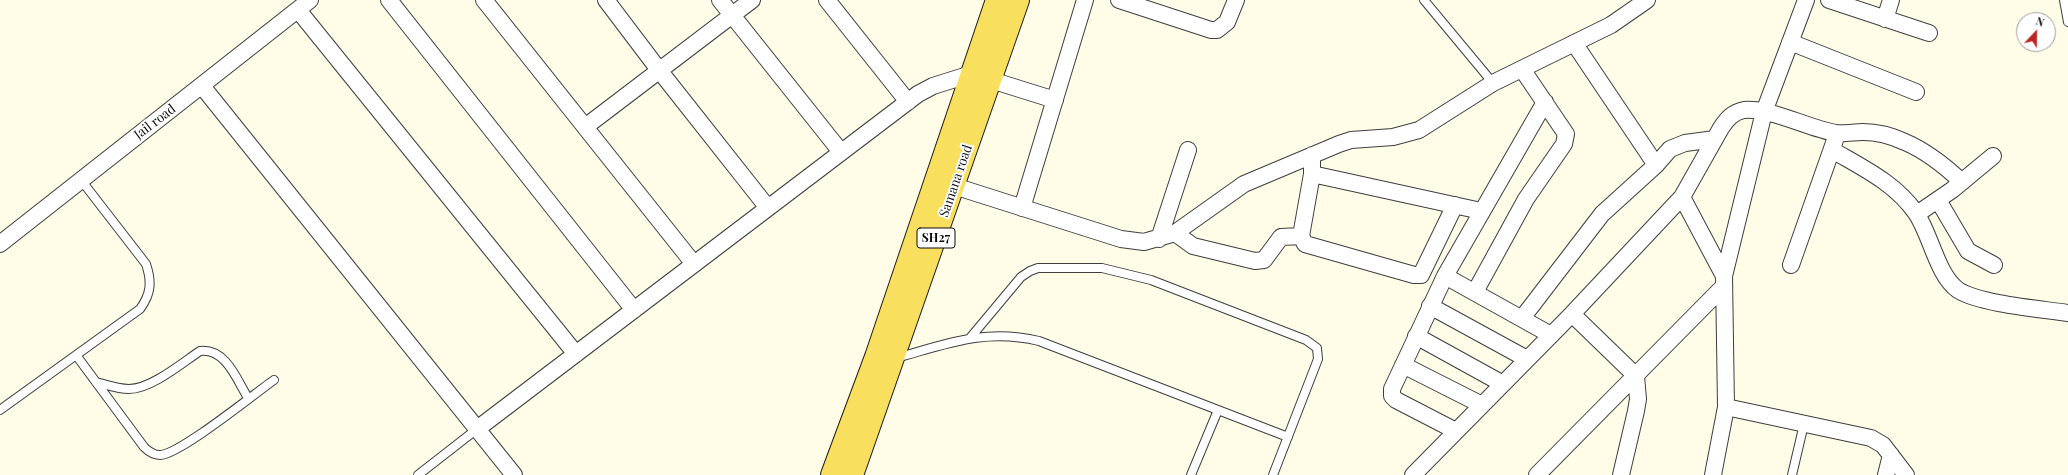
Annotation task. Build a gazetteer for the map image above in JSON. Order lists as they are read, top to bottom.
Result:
{
  "streets": {
    "main road": ["Samana road", "SH27"],
    "street": ["Jail road"]
  },
  "north": "top"
}
